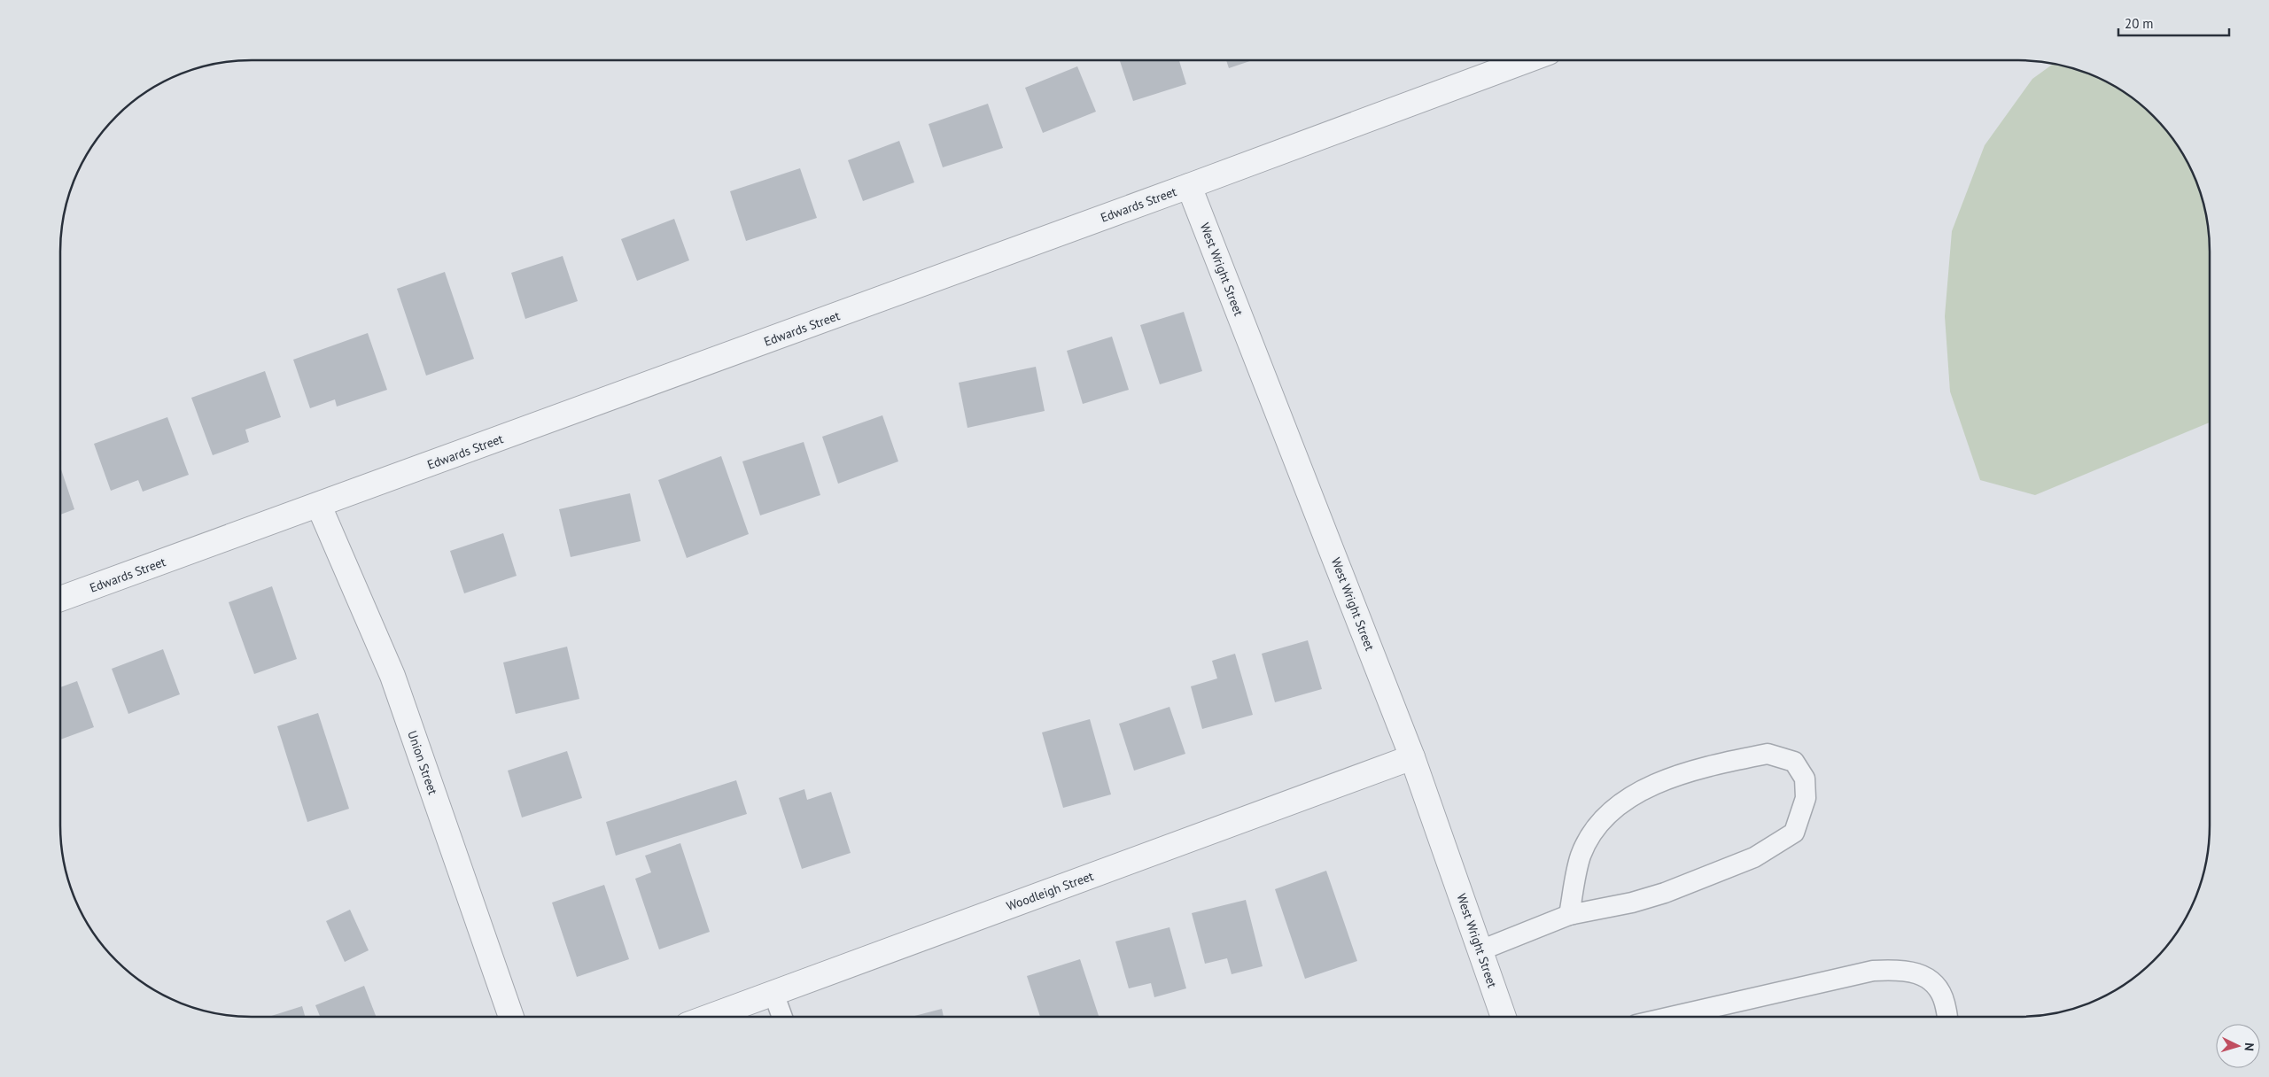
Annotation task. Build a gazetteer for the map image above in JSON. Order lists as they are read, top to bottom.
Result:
{
  "streets": {
    "street": [
      "Edwards Street",
      "West Wright Street",
      "Union Street",
      "Woodleigh Street"
    ]
  },
  "crossings": [
    ["Edwards Street", "West Wright Street"],
    ["Edwards Street", "Union Street"],
    ["West Wright Street", "Woodleigh Street"]
  ],
  "scale_bar": "20 m",
  "north": "right"
}
